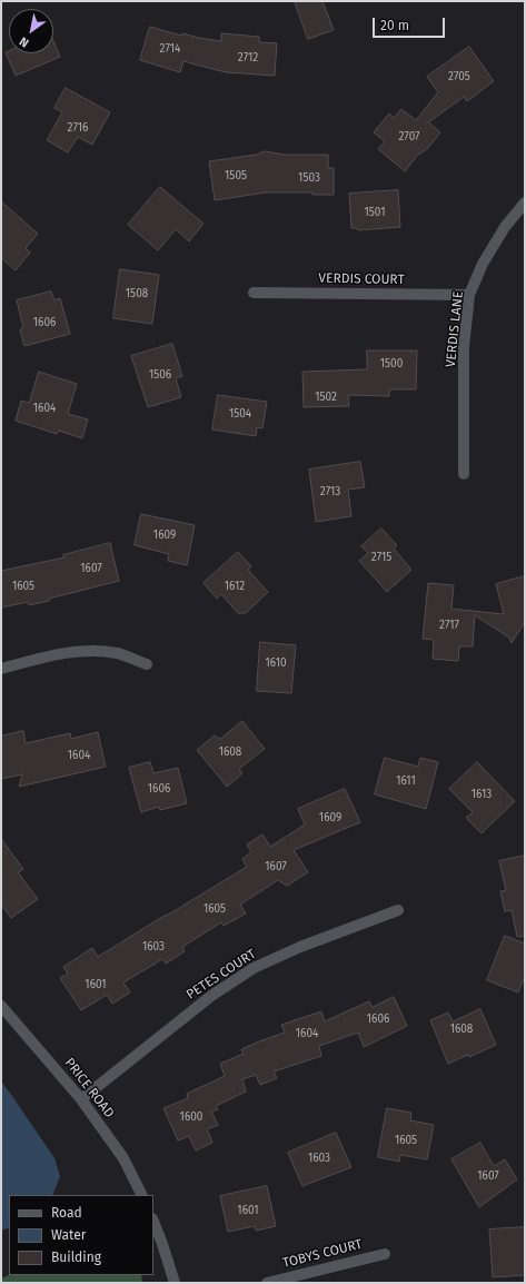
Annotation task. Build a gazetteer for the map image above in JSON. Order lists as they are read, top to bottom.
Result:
{
  "streets": {
    "street": [
      "VERDIS COURT",
      "VERDIS LANE",
      "PETES COURT",
      "PRICE ROAD",
      "TOBYS COURT"
    ]
  },
  "crossings": [
    ["VERDIS COURT", "VERDIS LANE"],
    ["PETES COURT", "PRICE ROAD"]
  ],
  "house_numbers": [
    "2714",
    "2712",
    "2705",
    "2716",
    "2707",
    "1505",
    "1503",
    "1501",
    "1508",
    "1606",
    "1500",
    "1506",
    "1502",
    "1604",
    "1504",
    "2713",
    "1609",
    "2715",
    "1607",
    "1605",
    "1612",
    "2717",
    "1610",
    "1608",
    "1604",
    "1611",
    "1606",
    "1613",
    "1609",
    "1607",
    "1605",
    "1603",
    "1601",
    "1606",
    "1608",
    "1604",
    "1600",
    "1605",
    "1603",
    "1607",
    "1601"
  ],
  "legend": ["Road", "Water", "Building"],
  "scale_bar": "20 m",
  "north": "bottom left"
}
